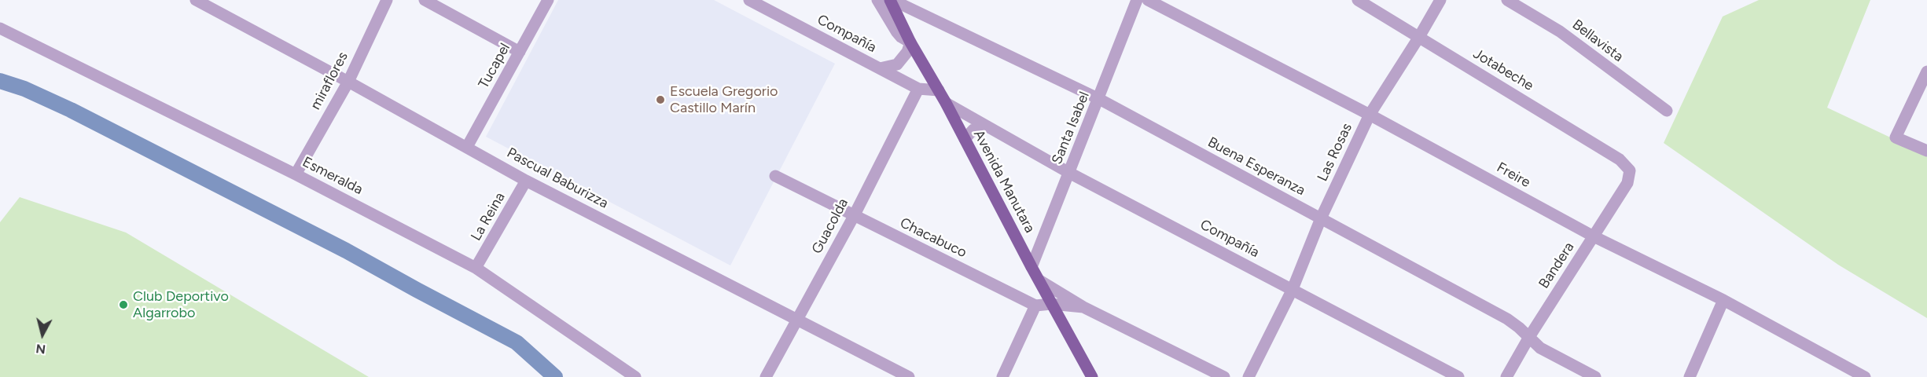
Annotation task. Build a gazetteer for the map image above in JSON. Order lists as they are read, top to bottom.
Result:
{
  "streets": {
    "main road": ["Avenida Manutara"],
    "street": [
      "Compañía",
      "Bellavista",
      "Tucapel",
      "Jotabeche",
      "miraflores",
      "Santa Isabel",
      "Las Rosas",
      "Buena Esperanza",
      "Freire",
      "Esmeralda",
      "Pascual Baburizza",
      "La Reina",
      "Guacolda",
      "Chacabuco",
      "Bandera"
    ]
  },
  "crossings": [
    ["Compañía", "Santa Isabel"],
    ["Compañía", "Las Rosas"],
    ["Compañía", "Avenida Manutara"],
    ["Compañía", "Guacolda"],
    ["Tucapel", "Pascual Baburizza"],
    ["Jotabeche", "Las Rosas"],
    ["Jotabeche", "Bandera"],
    ["miraflores", "Esmeralda"],
    ["miraflores", "Pascual Baburizza"],
    ["Santa Isabel", "Buena Esperanza"],
    ["Santa Isabel", "Avenida Manutara"],
    ["Las Rosas", "Buena Esperanza"],
    ["Las Rosas", "Freire"],
    ["Buena Esperanza", "Avenida Manutara"],
    ["Buena Esperanza", "Bandera"],
    ["Freire", "Bandera"],
    ["Esmeralda", "La Reina"],
    ["Pascual Baburizza", "La Reina"],
    ["Pascual Baburizza", "Guacolda"],
    ["Guacolda", "Chacabuco"]
  ],
  "places": ["Escuela Gregorio Castillo Marín", "Club Deportivo Algarrobo"],
  "north": "bottom"
}
